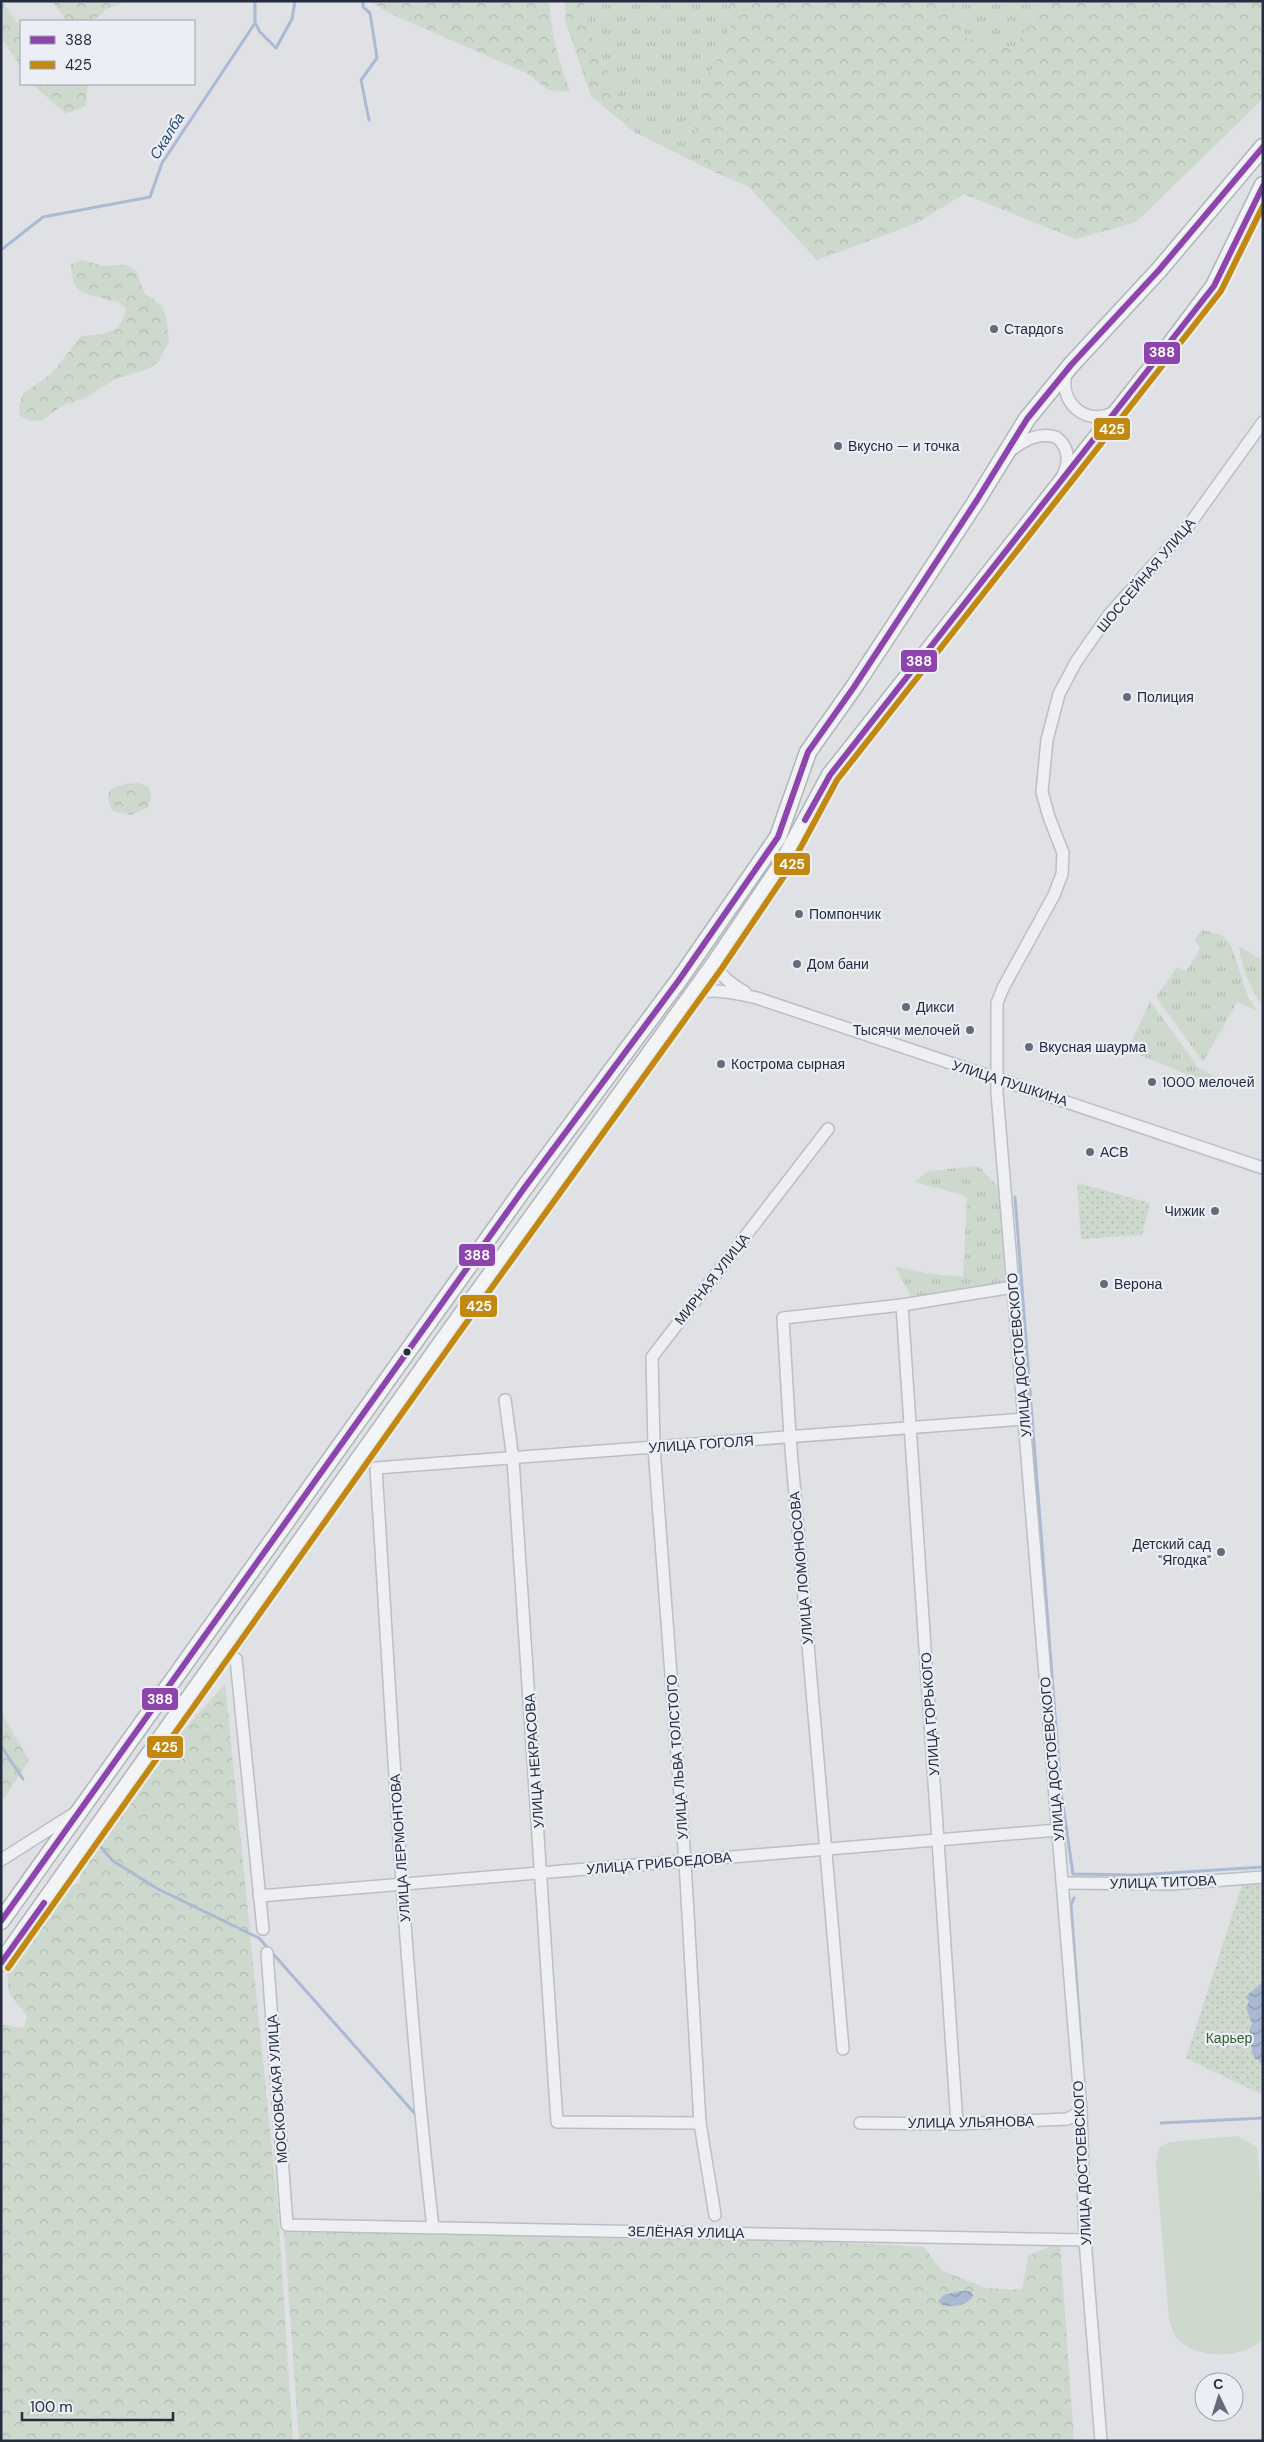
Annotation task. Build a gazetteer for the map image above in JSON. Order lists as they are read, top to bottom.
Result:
{
  "streets": {
    "street": [
      "ШОССЕЙНАЯ УЛИЦА",
      "УЛИЦА ПУШКИНА",
      "МИРНАЯ УЛИЦА",
      "УЛИЦА ДОСТОЕВСКОГО",
      "УЛИЦА ГОГОЛЯ",
      "УЛИЦА ЛОМОНОСОВА",
      "УЛИЦА ГОРЬКОГО",
      "УЛИЦА ЛЬВА ТОЛСТОГО",
      "УЛИЦА НЕКРАСОВА",
      "УЛИЦА ЛЕРМОНТОВА",
      "УЛИЦА ГРИБОЕДОВА",
      "УЛИЦА ТИТОВА",
      "МОСКОВСКАЯ УЛИЦА",
      "УЛИЦА УЛЬЯНОВА",
      "ЗЕЛЁНАЯ УЛИЦА"
    ]
  },
  "crossings": [
    ["ШОССЕЙНАЯ УЛИЦА", "УЛИЦА ПУШКИНА"],
    ["ШОССЕЙНАЯ УЛИЦА", "УЛИЦА ДОСТОЕВСКОГО"],
    ["УЛИЦА ПУШКИНА", "УЛИЦА ДОСТОЕВСКОГО"],
    ["МИРНАЯ УЛИЦА", "УЛИЦА ГОГОЛЯ"],
    ["МИРНАЯ УЛИЦА", "УЛИЦА ЛЬВА ТОЛСТОГО"],
    ["УЛИЦА ДОСТОЕВСКОГО", "УЛИЦА ГОГОЛЯ"],
    ["УЛИЦА ДОСТОЕВСКОГО", "УЛИЦА ЛОМОНОСОВА"],
    ["УЛИЦА ДОСТОЕВСКОГО", "УЛИЦА ГРИБОЕДОВА"],
    ["УЛИЦА ДОСТОЕВСКОГО", "УЛИЦА ТИТОВА"],
    ["УЛИЦА ДОСТОЕВСКОГО", "УЛИЦА УЛЬЯНОВА"],
    ["УЛИЦА ДОСТОЕВСКОГО", "ЗЕЛЁНАЯ УЛИЦА"],
    ["УЛИЦА ГОГОЛЯ", "УЛИЦА ЛОМОНОСОВА"],
    ["УЛИЦА ГОГОЛЯ", "УЛИЦА ГОРЬКОГО"],
    ["УЛИЦА ГОГОЛЯ", "УЛИЦА ЛЬВА ТОЛСТОГО"],
    ["УЛИЦА ГОГОЛЯ", "УЛИЦА НЕКРАСОВА"],
    ["УЛИЦА ГОГОЛЯ", "УЛИЦА ЛЕРМОНТОВА"],
    ["УЛИЦА ЛОМОНОСОВА", "УЛИЦА ГОРЬКОГО"],
    ["УЛИЦА ЛОМОНОСОВА", "УЛИЦА ГРИБОЕДОВА"],
    ["УЛИЦА ГОРЬКОГО", "УЛИЦА ГРИБОЕДОВА"],
    ["УЛИЦА ГОРЬКОГО", "УЛИЦА УЛЬЯНОВА"],
    ["УЛИЦА ЛЬВА ТОЛСТОГО", "УЛИЦА НЕКРАСОВА"],
    ["УЛИЦА ЛЬВА ТОЛСТОГО", "УЛИЦА ГРИБОЕДОВА"],
    ["УЛИЦА НЕКРАСОВА", "УЛИЦА ГРИБОЕДОВА"],
    ["УЛИЦА ЛЕРМОНТОВА", "УЛИЦА ГРИБОЕДОВА"],
    ["УЛИЦА ЛЕРМОНТОВА", "ЗЕЛЁНАЯ УЛИЦА"],
    ["МОСКОВСКАЯ УЛИЦА", "ЗЕЛЁНАЯ УЛИЦА"]
  ],
  "water": ["Скалба"],
  "parks": ["Карьер"],
  "places": [
    "Стардогs",
    "Вкусно — и точка",
    "Полиция",
    "Помпончик",
    "Дом бани",
    "Дикси",
    "Тысячи мелочей",
    "Вкусная шаурма",
    "Кострома сырная",
    "1000 мелочей",
    "АСВ",
    "Чижик",
    "Верона",
    "Детский сад \"Ягодка\""
  ],
  "lines": ["transit line 388", "transit line 425"],
  "legend": ["388", "425"],
  "scale_bar": "100 m",
  "north": "top"
}
